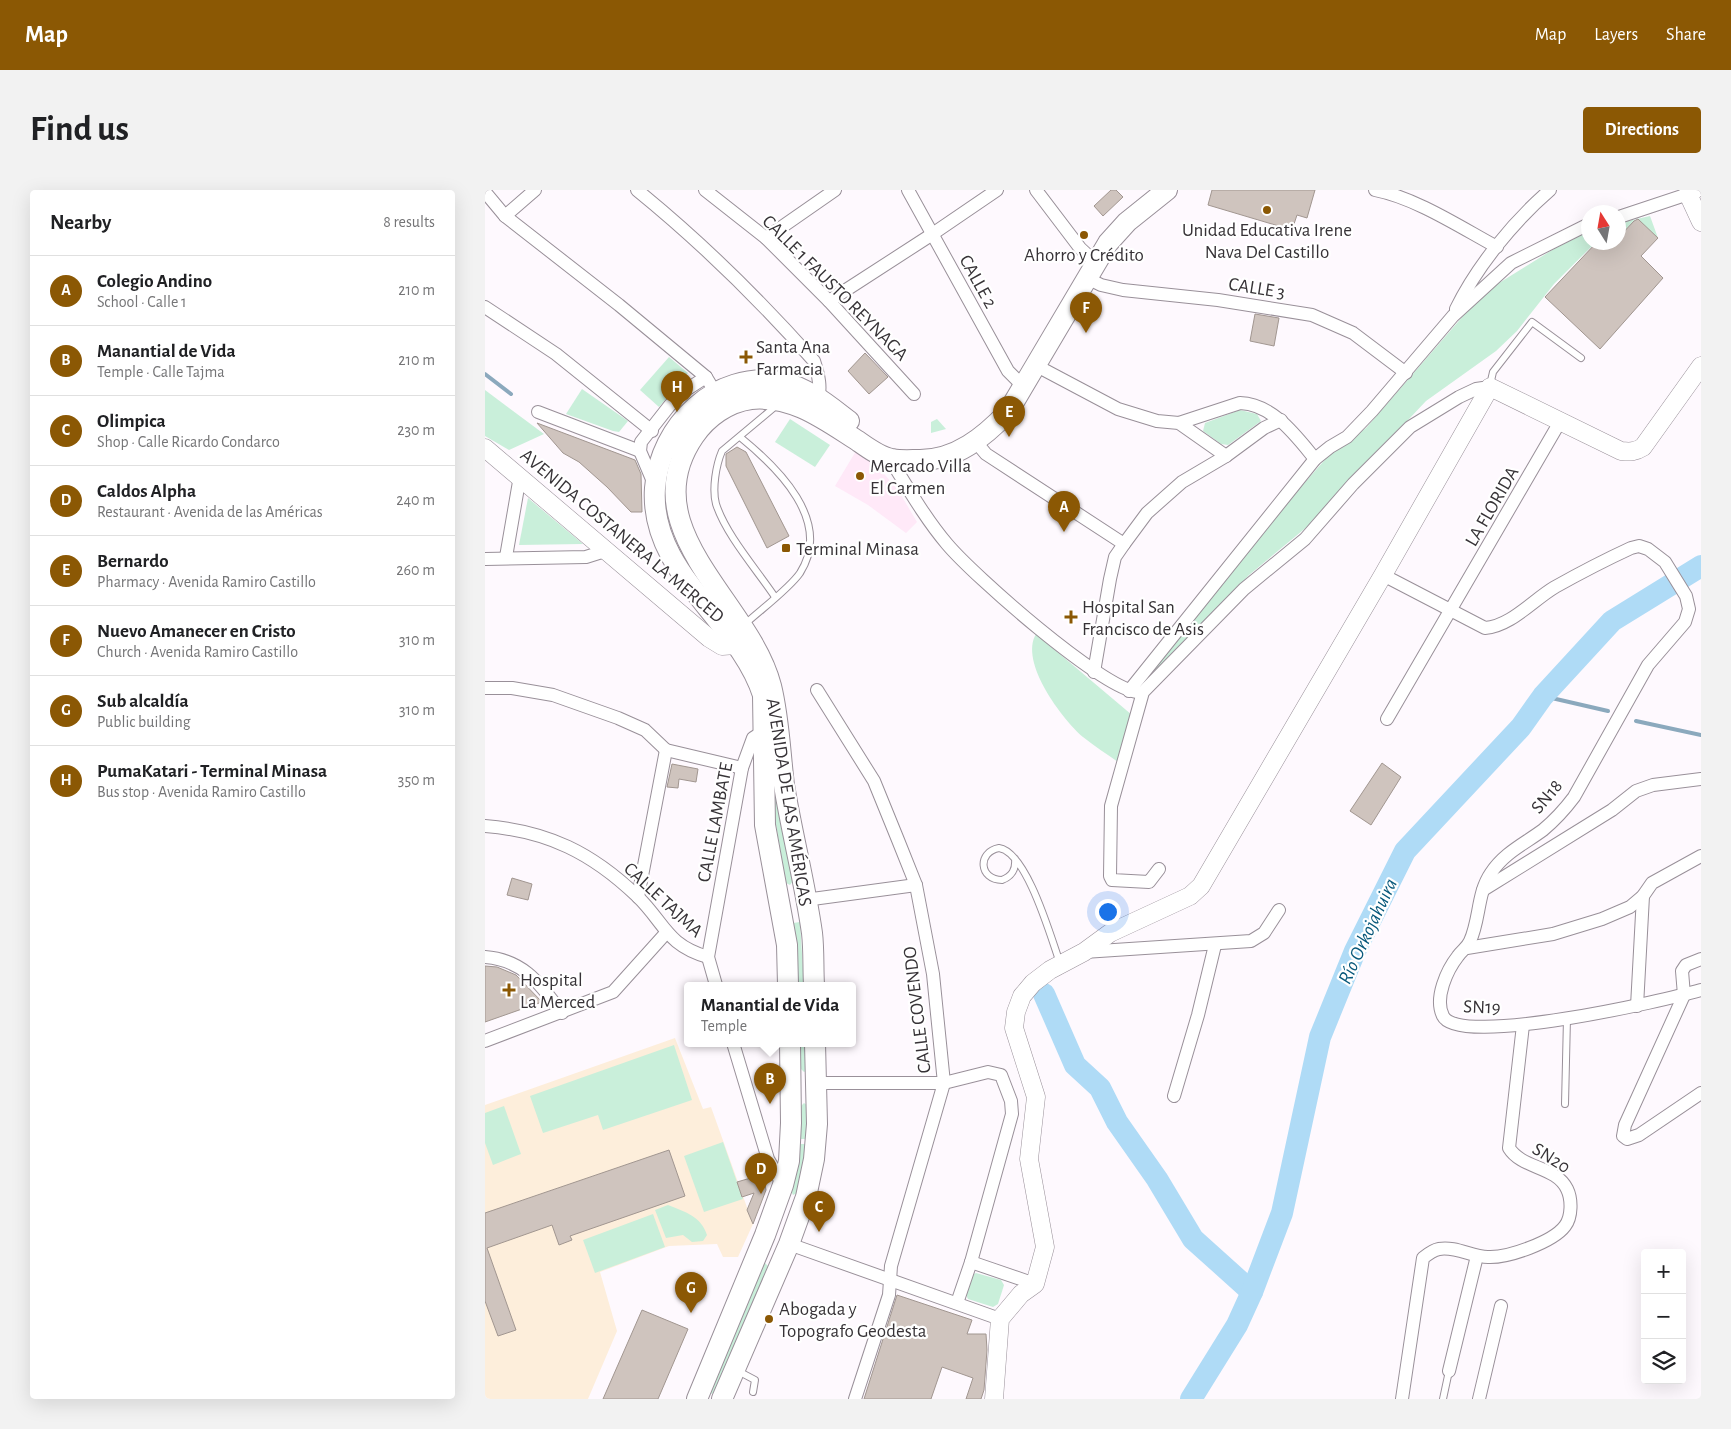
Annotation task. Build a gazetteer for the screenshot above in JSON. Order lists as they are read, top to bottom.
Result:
{
  "streets": {
    "main road": ["AVENIDA COSTANERA LA MERCED", "AVENIDA DE LAS AMÉRICAS"],
    "street": [
      "CALLE 2",
      "CALLE 1 FAUSTO REYNAGA",
      "CALLE 3",
      "LA FLORIDA",
      "SN18",
      "CALLE LAMBATE",
      "CALLE TAJMA",
      "SN19",
      "CALLE COVENDO",
      "SN20"
    ]
  },
  "crossings": [
    ["LA FLORIDA", "SN18"],
    ["AVENIDA COSTANERA LA MERCED", "AVENIDA DE LAS AMÉRICAS"],
    ["SN18", "SN19"],
    ["AVENIDA DE LAS AMÉRICAS", "CALLE LAMBATE"],
    ["CALLE LAMBATE", "CALLE TAJMA"],
    ["SN19", "SN20"]
  ],
  "water": ["Río Orkojahuira"],
  "places": {
    "other": [
      "Unidad Educativa Irene Nava Del Castillo",
      "Ahorro y Crédito",
      "Mercado Villa El Carmen",
      "Abogada y Topografo Geodesta"
    ],
    "health": ["Santa Ana Farmacia", "Hospital San Francisco de Asis", "Hospital La Merced"],
    "transit": ["Terminal Minasa"]
  },
  "north": "top",
  "page": {
    "header": "Map",
    "nav": ["Map", "Layers", "Share"],
    "buttons": "Directions",
    "title": "Find us",
    "heading": ["Nearby", "8 results"],
    "list": [
      {
        "mark": "A",
        "name": "Colegio Andino",
        "note": "School · Calle 1",
        "value": "210 m"
      },
      {
        "mark": "B",
        "name": "Manantial de Vida",
        "note": "Temple · Calle Tajma",
        "value": "210 m"
      },
      {
        "mark": "C",
        "name": "Olimpica",
        "note": "Shop · Calle Ricardo Condarco",
        "value": "230 m"
      },
      {
        "mark": "D",
        "name": "Caldos Alpha",
        "note": "Restaurant · Avenida de las Américas",
        "value": "240 m"
      },
      {
        "mark": "E",
        "name": "Bernardo",
        "note": "Pharmacy · Avenida Ramiro Castillo",
        "value": "260 m"
      },
      {
        "mark": "F",
        "name": "Nuevo Amanecer en Cristo",
        "note": "Church · Avenida Ramiro Castillo",
        "value": "310 m"
      },
      {
        "mark": "G",
        "name": "Sub alcaldía",
        "note": "Public building",
        "value": "310 m"
      },
      {
        "mark": "H",
        "name": "PumaKatari - Terminal Minasa",
        "note": "Bus stop · Avenida Ramiro Castillo",
        "value": "350 m"
      }
    ],
    "pins": [
      "F",
      "H",
      "E",
      "A",
      "B",
      "D",
      "C",
      "G"
    ],
    "popup": ["Manantial de Vida", "Temple"],
    "map_buttons": ["+", "−"]
  }
}
